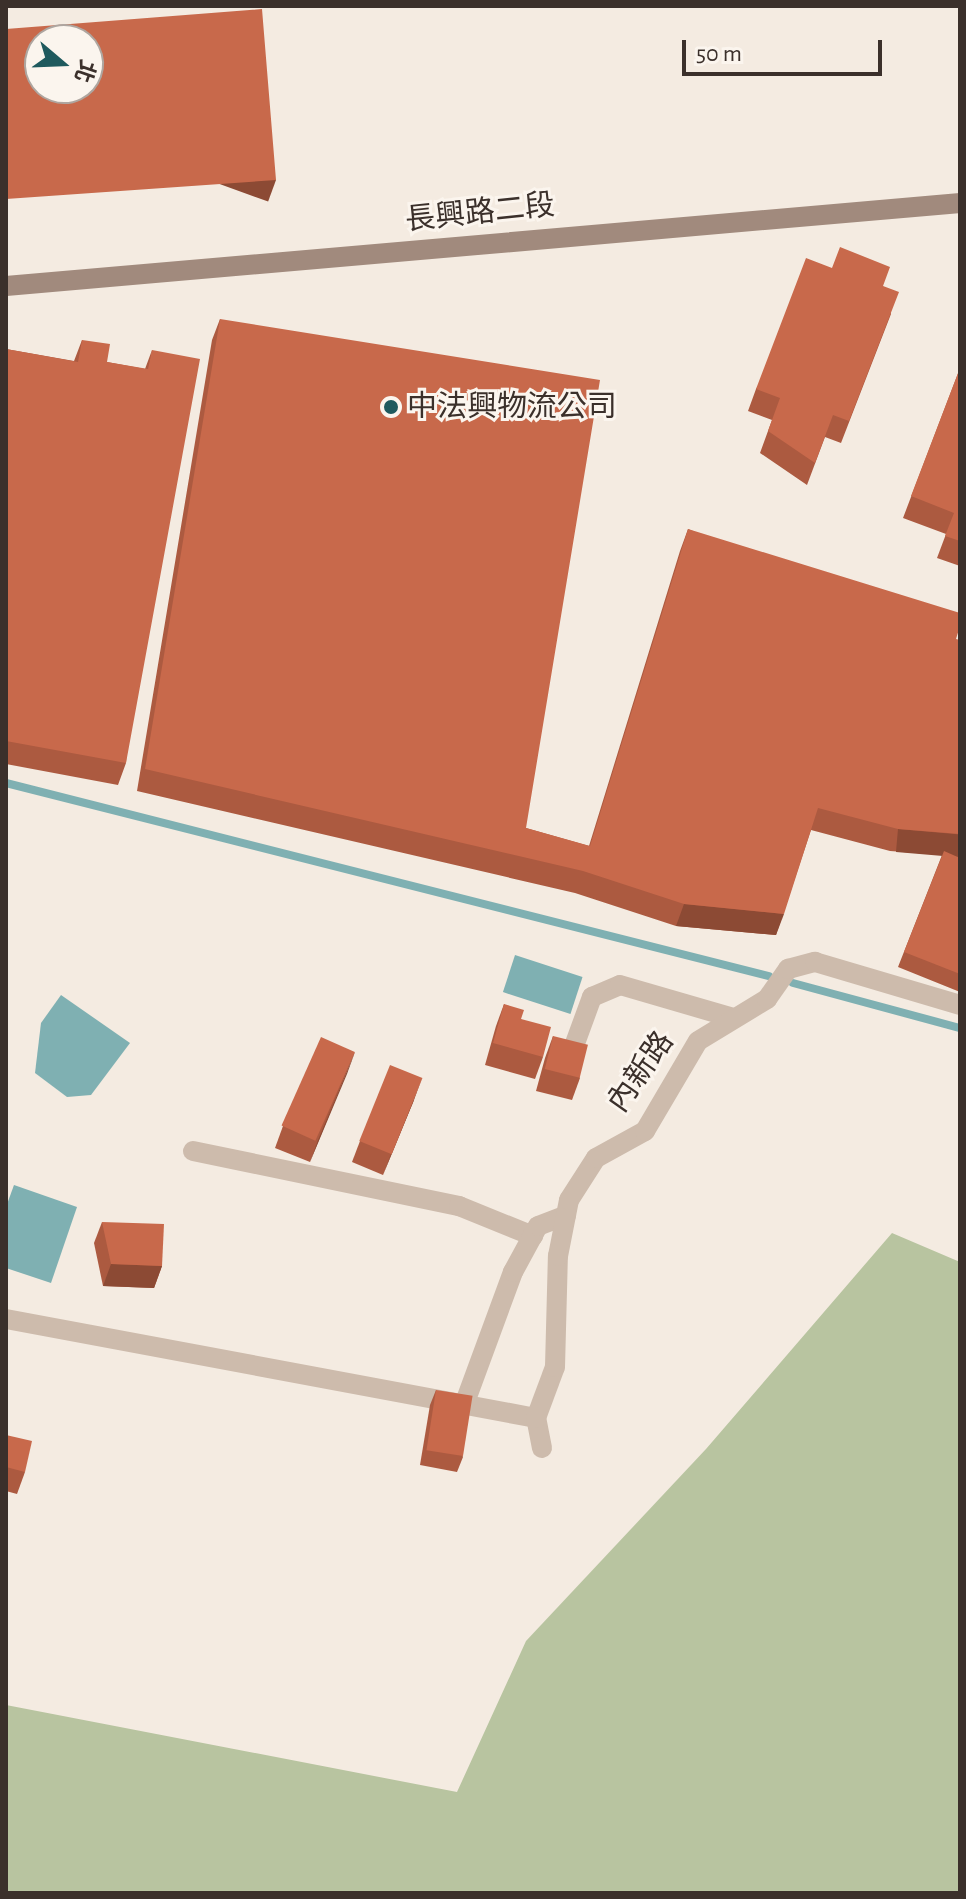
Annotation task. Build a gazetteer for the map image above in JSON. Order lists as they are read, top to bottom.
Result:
{
  "streets": {
    "street": ["長興路二段", "內新路"]
  },
  "places": ["中法興物流公司"],
  "scale_bar": "50 m",
  "north": "right"
}
